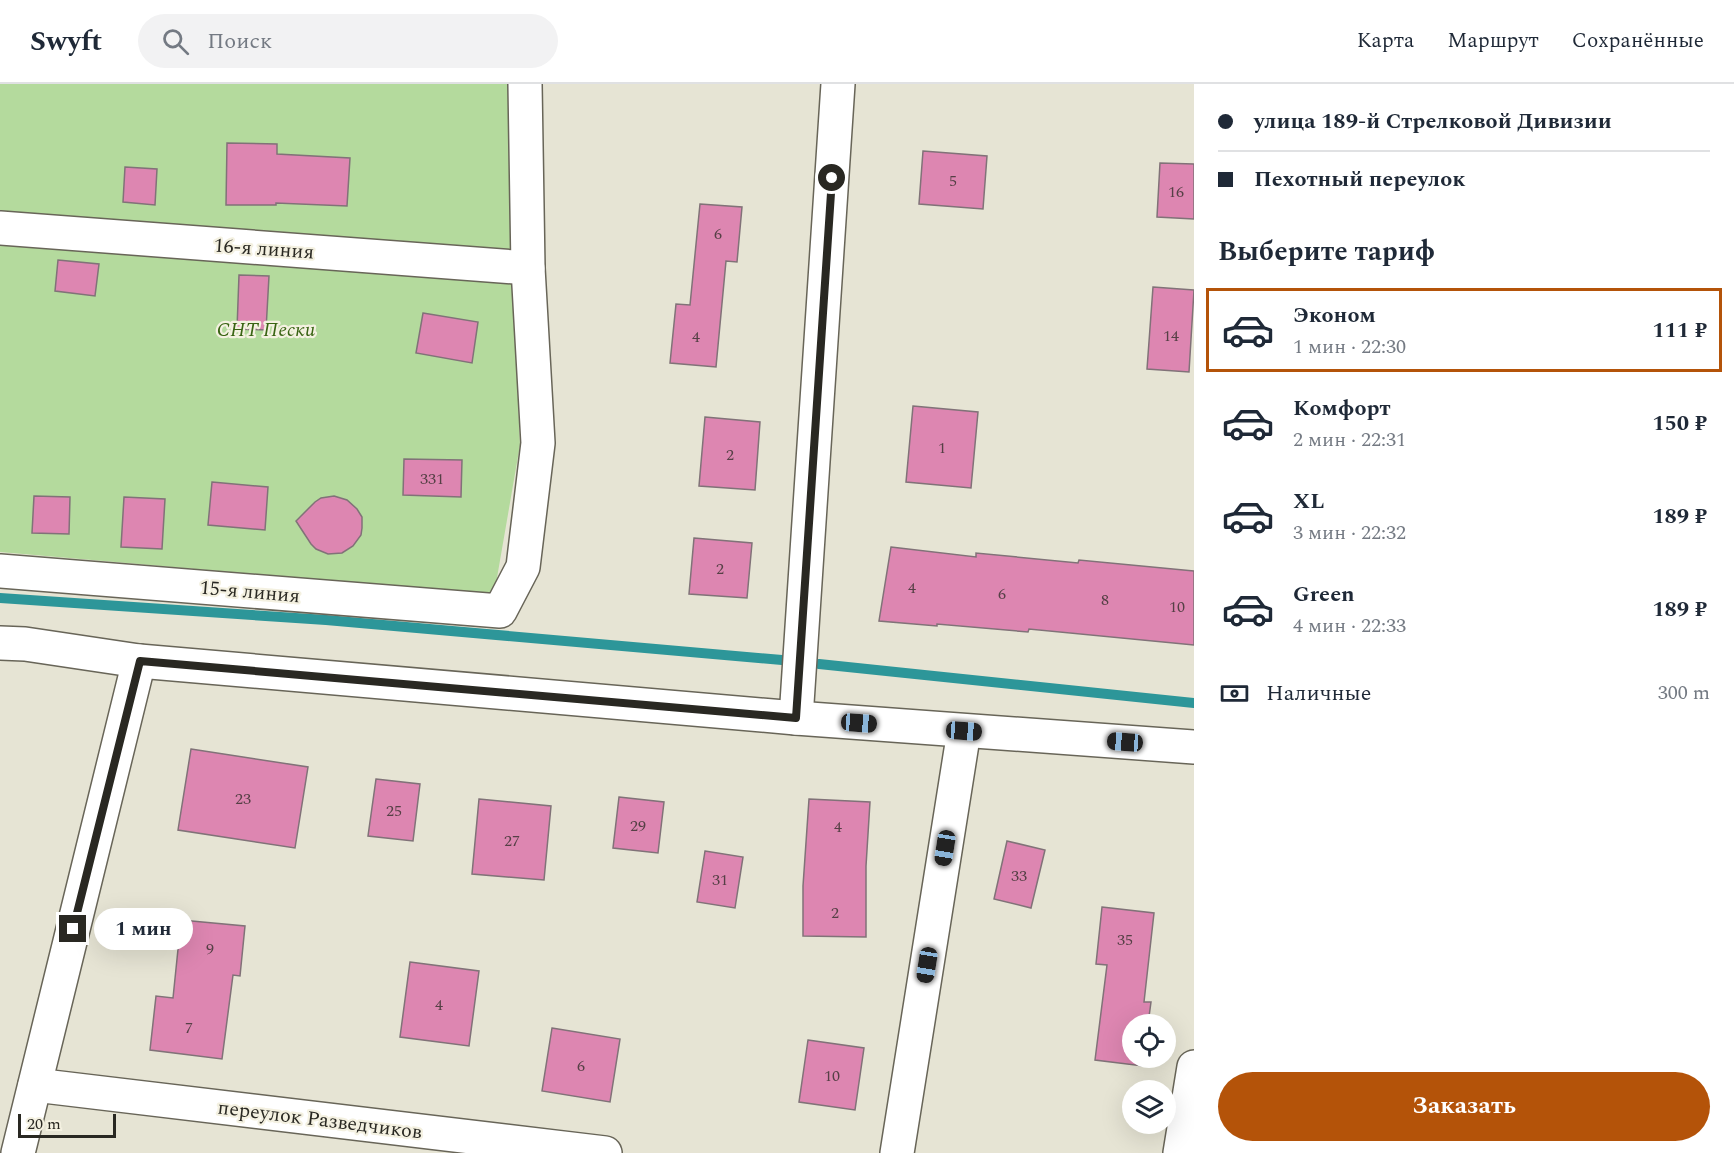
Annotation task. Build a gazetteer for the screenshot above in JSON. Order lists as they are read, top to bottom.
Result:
{
  "streets": {
    "street": ["16-я линия", "15-я линия", "переулок Разведчиков"]
  },
  "crossings": [
    ["16-я линия", "15-я линия"]
  ],
  "parks": ["СНТ Пески"],
  "house_numbers": [
    "5",
    "16",
    "6",
    "14",
    "4",
    "1",
    "2",
    "331",
    "2",
    "4",
    "6",
    "8",
    "10",
    "23",
    "25",
    "29",
    "4",
    "27",
    "33",
    "31",
    "2",
    "35",
    "9",
    "4",
    "7",
    "6",
    "10"
  ],
  "scale_bar": "20 m",
  "page": {
    "header": "Swyft",
    "search": "Поиск",
    "nav": ["Карта", "Маршрут", "Сохранённые"],
    "banner": ["улица 189-й Стрелковой Дивизии", "Пехотный переулок"],
    "heading": "Выберите тариф",
    "list": [
      {
        "name": "Эконом",
        "note": "1 мин · 22:30",
        "value": "111 ₽"
      },
      {
        "name": "Комфорт",
        "note": "2 мин · 22:31",
        "value": "150 ₽"
      },
      {
        "name": "XL",
        "note": "3 мин · 22:32",
        "value": "189 ₽"
      },
      {
        "name": "Green",
        "note": "4 мин · 22:33",
        "value": "189 ₽"
      }
    ],
    "pay": ["Наличные", "300 m"],
    "bubble": "1 мин",
    "buttons": "Заказать",
    "scale": "20 m"
  }
}
